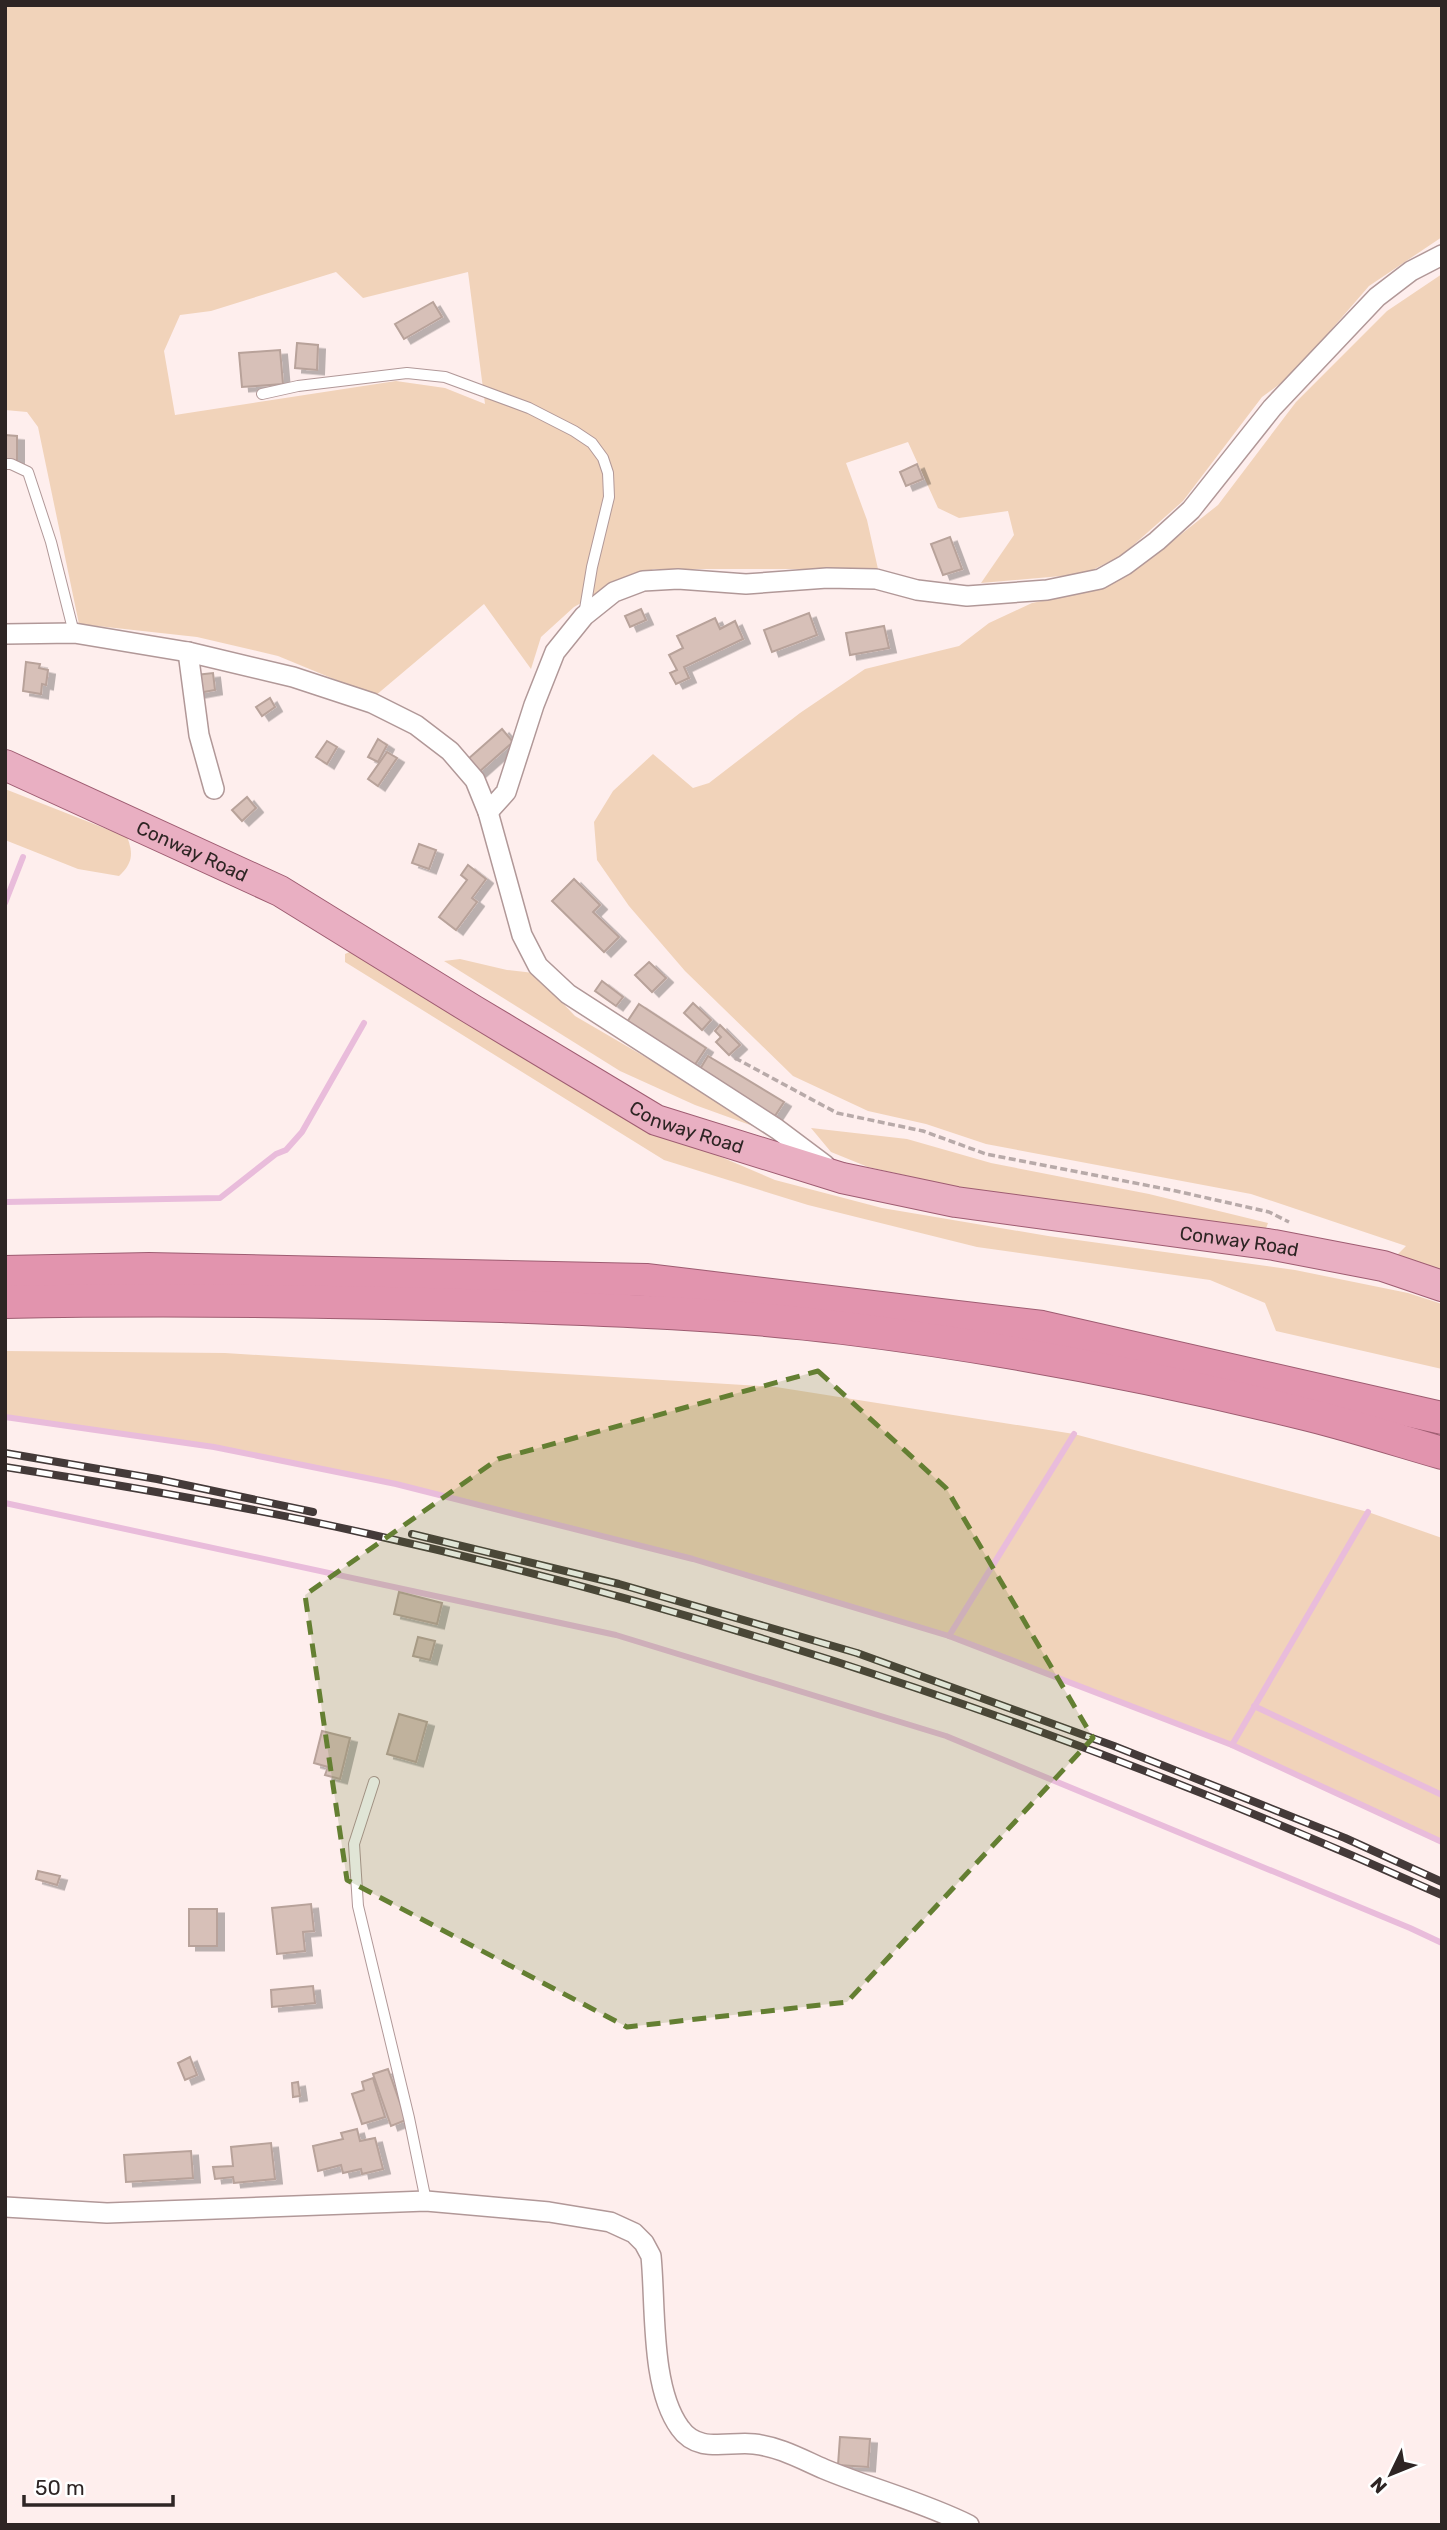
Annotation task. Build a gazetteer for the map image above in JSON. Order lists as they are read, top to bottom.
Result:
{
  "streets": {
    "main road": ["Conway Road"]
  },
  "scale_bar": "50 m",
  "north": "bottom left"
}
